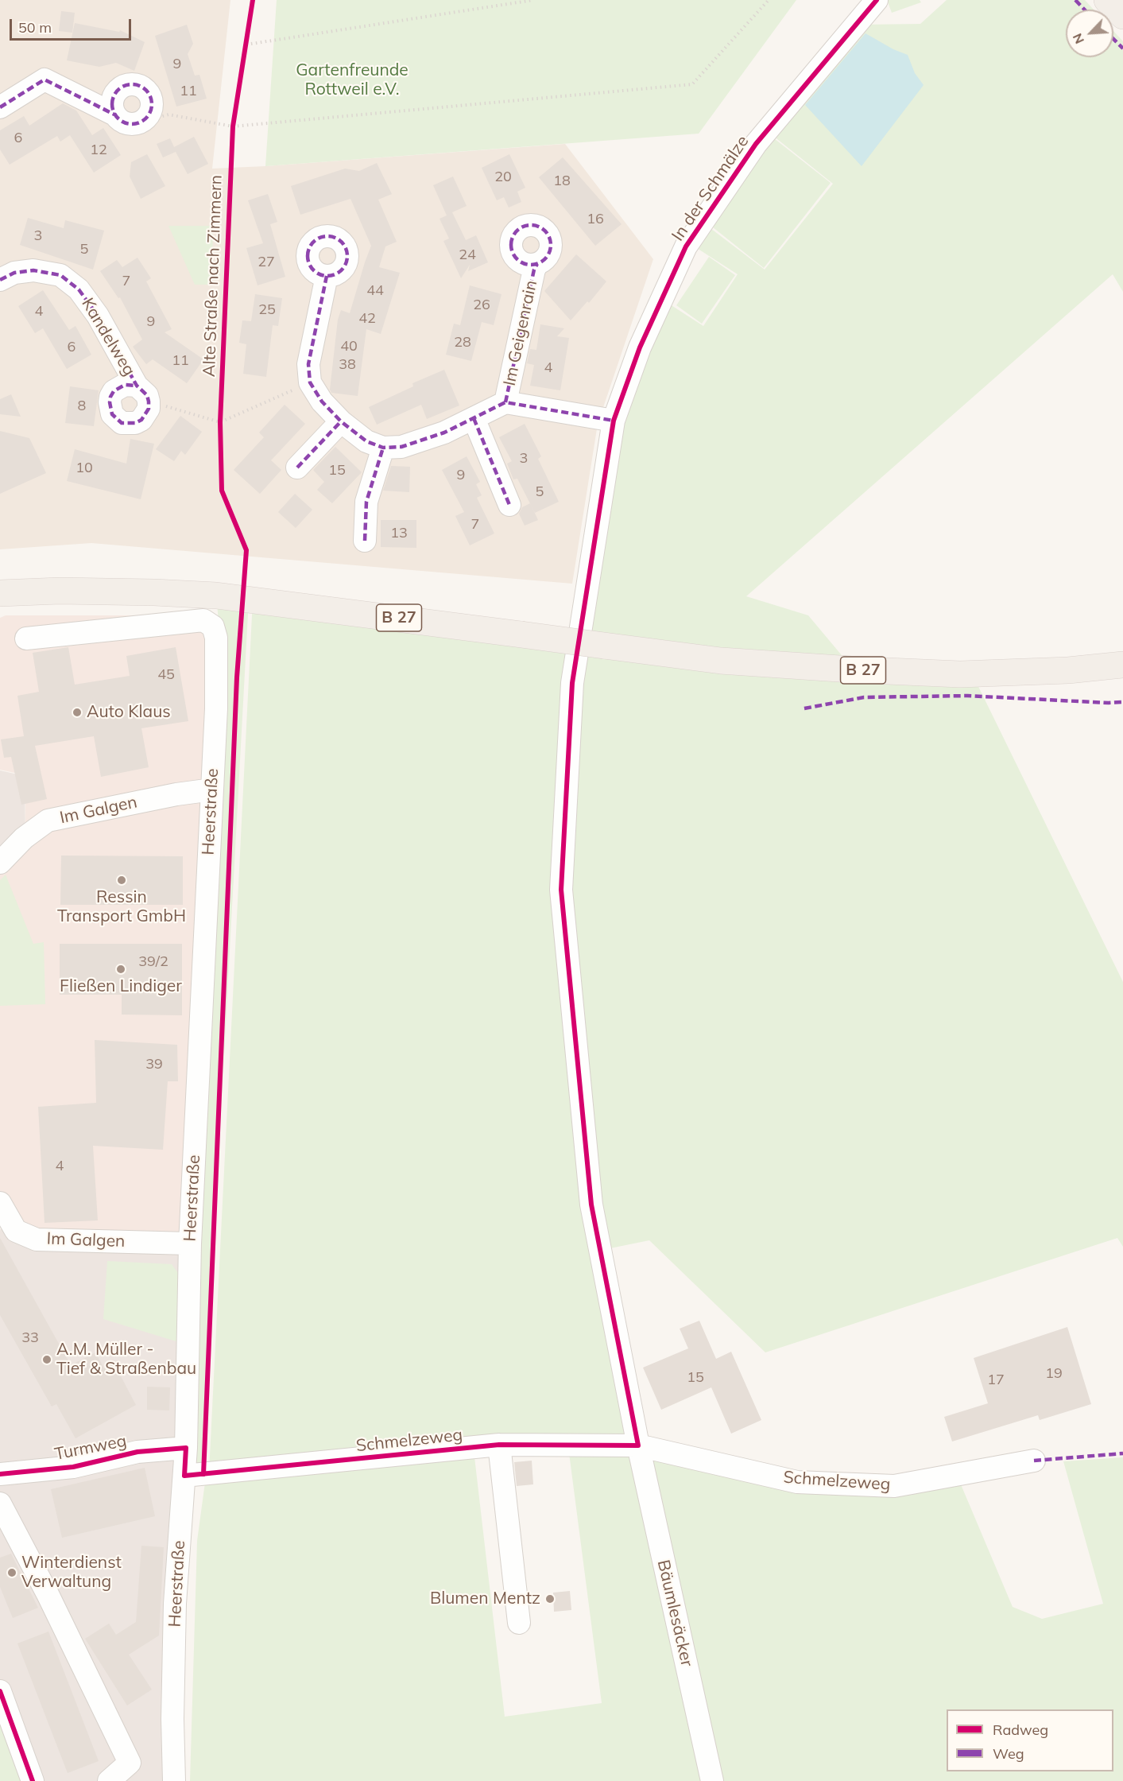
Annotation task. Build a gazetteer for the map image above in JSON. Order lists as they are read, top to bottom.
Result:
{
  "streets": {
    "main road": ["B 27"],
    "street": [
      "In der Schmälze",
      "Im Geigenrain",
      "Kandelweg",
      "Im Galgen",
      "Heerstraße",
      "Schmelzeweg",
      "Turmweg",
      "Bäumlesäcker"
    ],
    "cycle path": ["Alte Straße nach Zimmern"]
  },
  "crossings": [
    ["In der Schmälze", "Im Geigenrain"],
    ["In der Schmälze", "Schmelzeweg"],
    ["In der Schmälze", "Bäumlesäcker"],
    ["Im Galgen", "Heerstraße"],
    ["Heerstraße", "Schmelzeweg"],
    ["Heerstraße", "Turmweg"],
    ["Schmelzeweg", "Bäumlesäcker"]
  ],
  "parks": ["Gartenfreunde Rottweil e.V."],
  "places": [
    "Auto Klaus",
    "Ressin Transport GmbH",
    "Fließen Lindiger",
    "A.M. Müller - Tief & Straßenbau",
    "Winterdienst Verwaltung",
    "Blumen Mentz"
  ],
  "house_numbers": [
    "9",
    "11",
    "6",
    "12",
    "20",
    "18",
    "16",
    "3",
    "5",
    "24",
    "27",
    "7",
    "44",
    "26",
    "25",
    "4",
    "42",
    "9",
    "28",
    "40",
    "6",
    "11",
    "38",
    "4",
    "8",
    "3",
    "10",
    "15",
    "9",
    "5",
    "7",
    "13",
    "45",
    "39/2",
    "39",
    "4",
    "33",
    "19",
    "15",
    "17"
  ],
  "legend": ["Radweg", "Weg"],
  "scale_bar": "50 m",
  "north": "bottom left"
}
